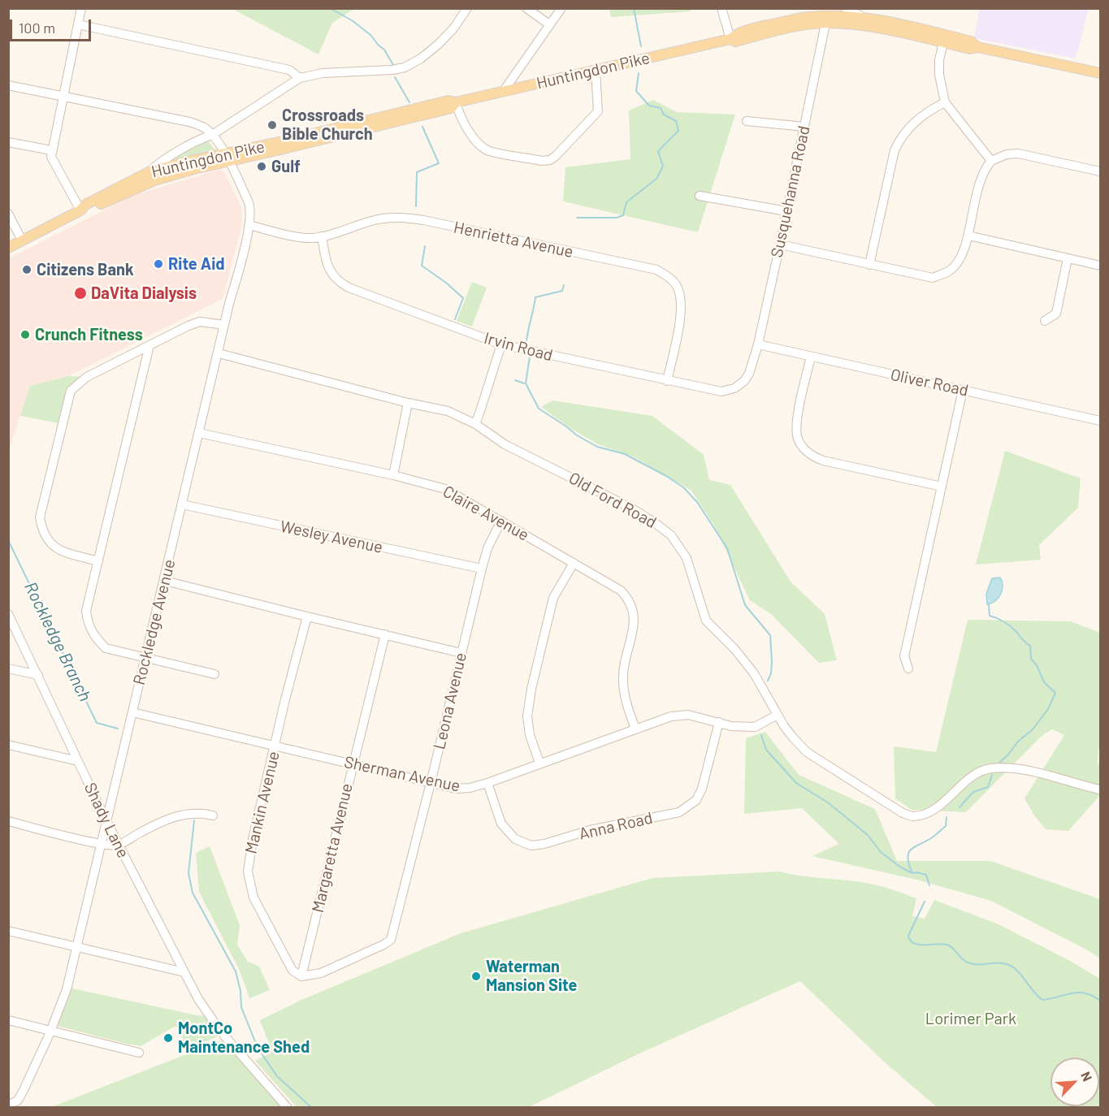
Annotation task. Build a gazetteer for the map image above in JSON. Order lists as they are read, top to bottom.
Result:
{
  "streets": {
    "main road": ["Huntingdon Pike"],
    "street": [
      "Susquehanna Road",
      "Henrietta Avenue",
      "Irvin Road",
      "Oliver Road",
      "Old Ford Road",
      "Claire Avenue",
      "Wesley Avenue",
      "Rockledge Avenue",
      "Leona Avenue",
      "Sherman Avenue",
      "Mankin Avenue",
      "Shady Lane",
      "Anna Road",
      "Margaretta Avenue"
    ]
  },
  "crossings": [
    ["Huntingdon Pike", "Susquehanna Road"],
    ["Huntingdon Pike", "Rockledge Avenue"],
    ["Susquehanna Road", "Irvin Road"],
    ["Susquehanna Road", "Oliver Road"],
    ["Henrietta Avenue", "Irvin Road"],
    ["Henrietta Avenue", "Rockledge Avenue"],
    ["Old Ford Road", "Rockledge Avenue"],
    ["Old Ford Road", "Sherman Avenue"],
    ["Claire Avenue", "Rockledge Avenue"],
    ["Claire Avenue", "Leona Avenue"],
    ["Claire Avenue", "Sherman Avenue"],
    ["Wesley Avenue", "Rockledge Avenue"],
    ["Wesley Avenue", "Leona Avenue"],
    ["Rockledge Avenue", "Sherman Avenue"],
    ["Rockledge Avenue", "Shady Lane"],
    ["Leona Avenue", "Sherman Avenue"],
    ["Leona Avenue", "Mankin Avenue"],
    ["Leona Avenue", "Margaretta Avenue"],
    ["Sherman Avenue", "Mankin Avenue"],
    ["Sherman Avenue", "Anna Road"],
    ["Sherman Avenue", "Margaretta Avenue"],
    ["Mankin Avenue", "Margaretta Avenue"]
  ],
  "water": ["Rockledge Branch"],
  "parks": ["Lorimer Park"],
  "places": [
    "Crossroads Bible Church",
    "Gulf",
    "Rite Aid",
    "Citizens Bank",
    "DaVita Dialysis",
    "Crunch Fitness",
    "Waterman Mansion Site",
    "MontCo Maintenance Shed"
  ],
  "scale_bar": "100 m",
  "north": "top right"
}
